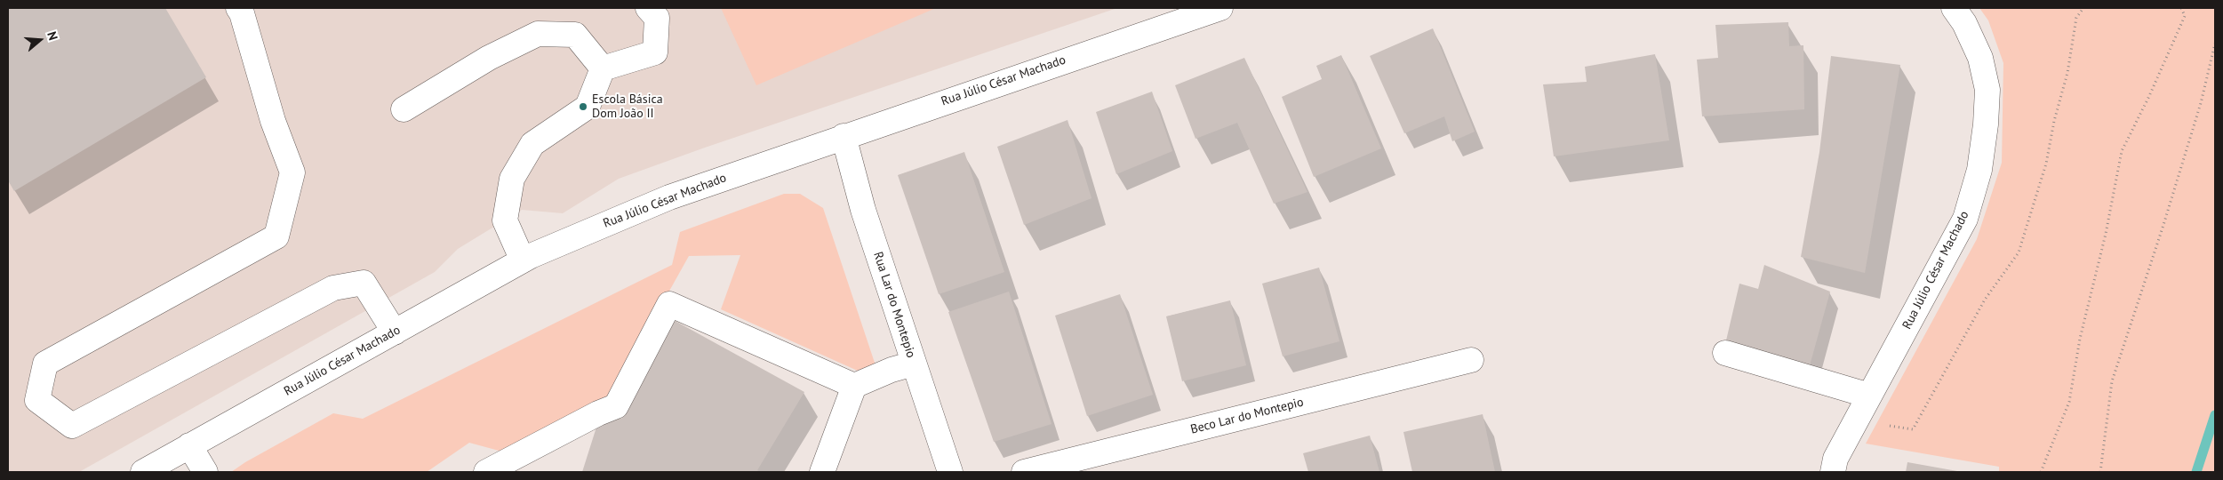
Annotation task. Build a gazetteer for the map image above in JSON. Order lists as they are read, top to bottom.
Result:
{
  "streets": {
    "street": ["Rua Júlio César Machado", "Rua Lar do Montepio", "Beco Lar do Montepio"]
  },
  "crossings": [
    ["Rua Júlio César Machado", "Rua Lar do Montepio"]
  ],
  "places": ["Escola Básica Dom João II"],
  "north": "right"
}
